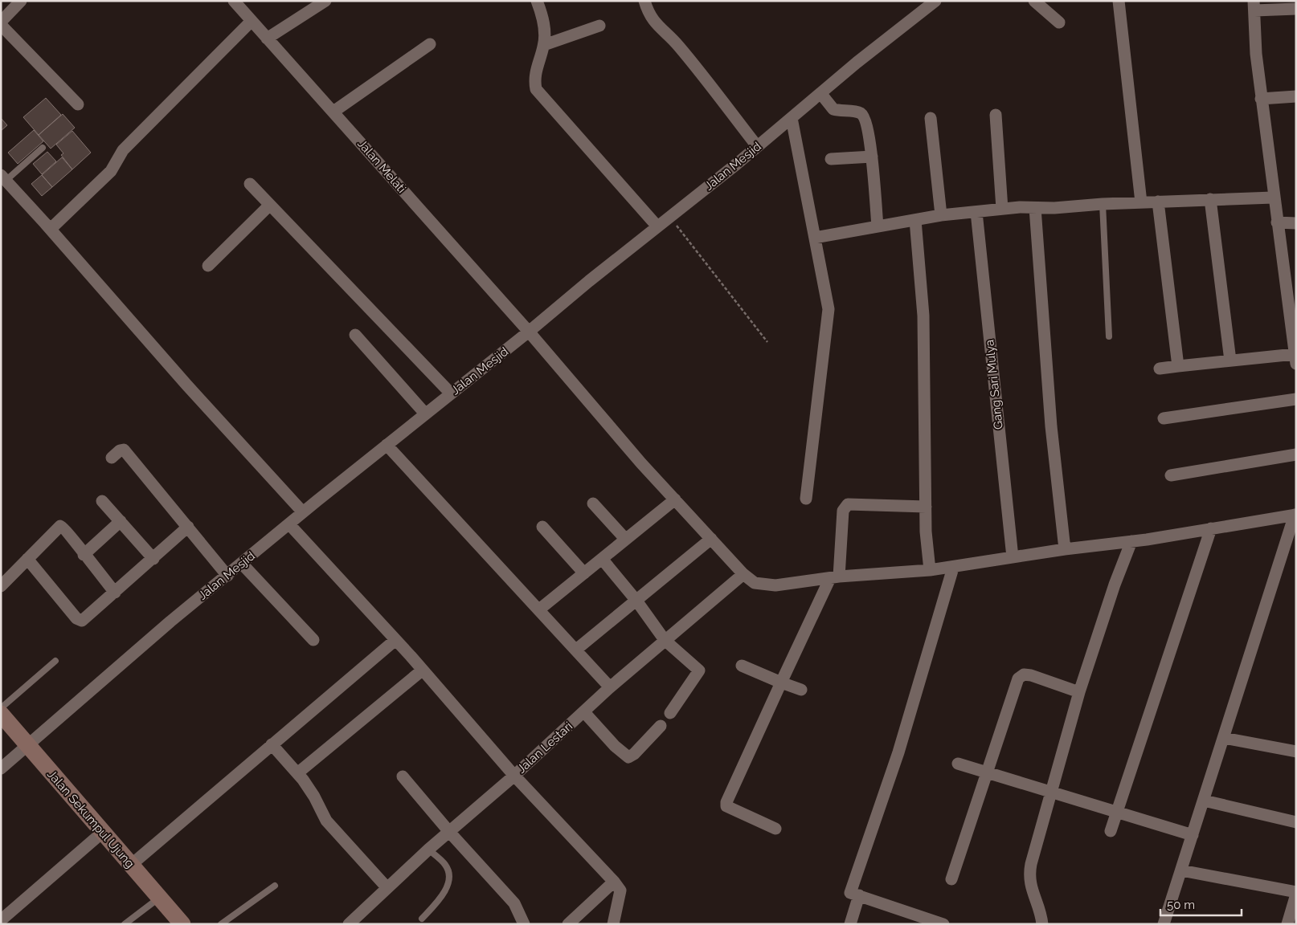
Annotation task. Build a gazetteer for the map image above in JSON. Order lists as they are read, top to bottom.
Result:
{
  "streets": {
    "main road": ["Jalan Sekumpul Ujung"],
    "street": [
      "Jalan Melati",
      "Jalan Mesjid",
      "Gang Sari Mulya",
      "Jalan Lestari"
    ]
  },
  "crossings": [
    ["Jalan Melati", "Jalan Mesjid"],
    ["Jalan Melati", "Gang Sari Mulya"],
    ["Jalan Melati", "Jalan Lestari"],
    ["Jalan Mesjid", "Jalan Sekumpul Ujung"]
  ],
  "scale_bar": "50 m"
}
